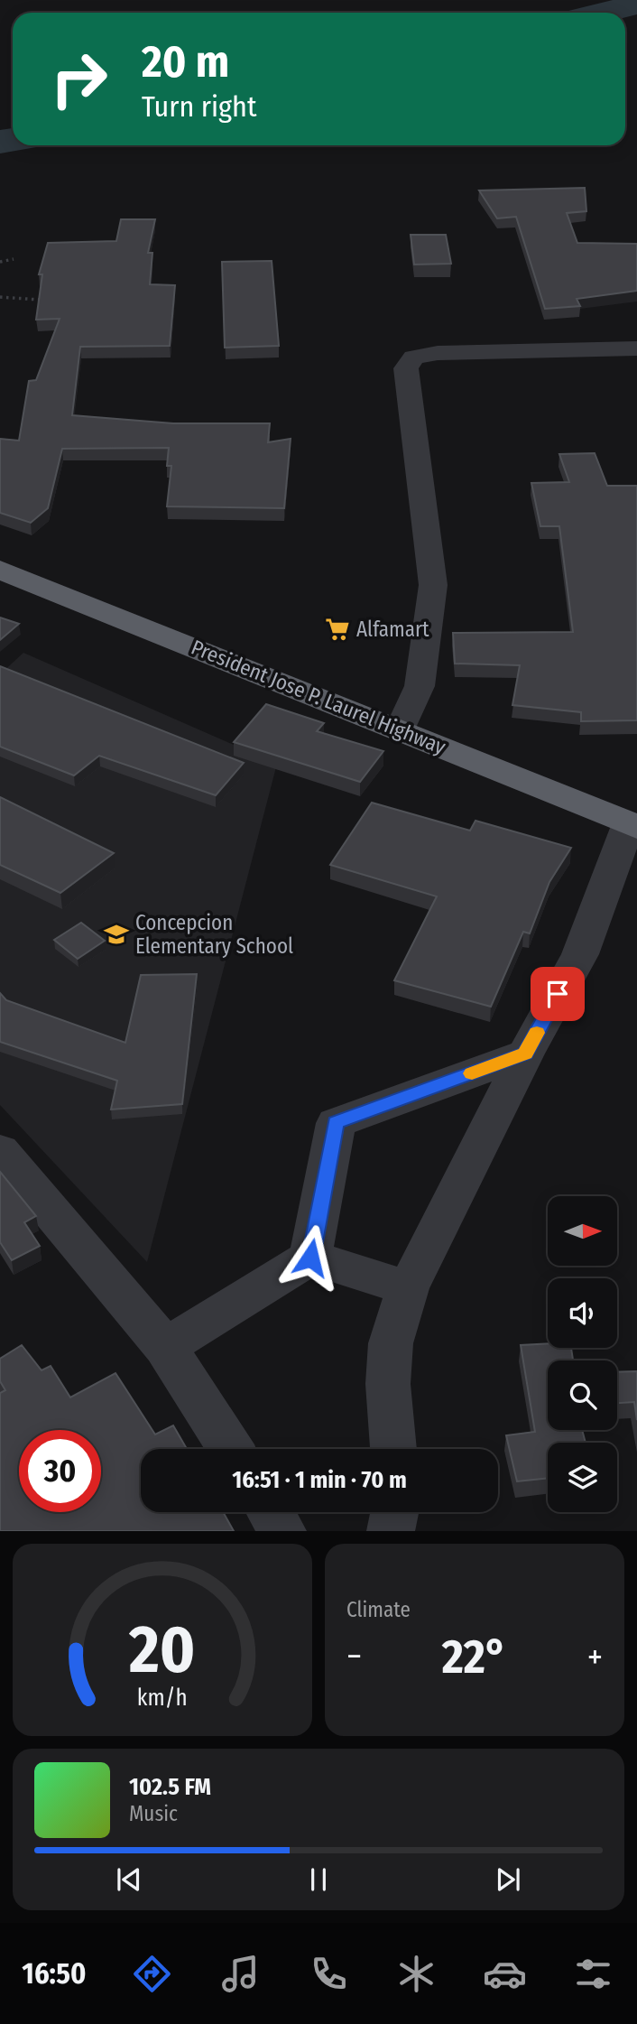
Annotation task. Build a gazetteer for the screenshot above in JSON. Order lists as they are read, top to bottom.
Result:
{
  "streets": {
    "highway": ["President Jose P. Laurel Highway"]
  },
  "places": {
    "supermarket": ["Alfamart"],
    "school or university": ["Concepcion Elementary School"]
  },
  "north": "right",
  "page": {
    "turn": ["20 m", "Turn right"],
    "limit": "30",
    "trip": "16:51 · 1 min · 70 m",
    "tile": "Climate",
    "heat": ["−", "22°", "+"],
    "song": ["102.5 FM", "Music"],
    "tabs": "16:50",
    "gauge": ["20", "km/h"]
  }
}
